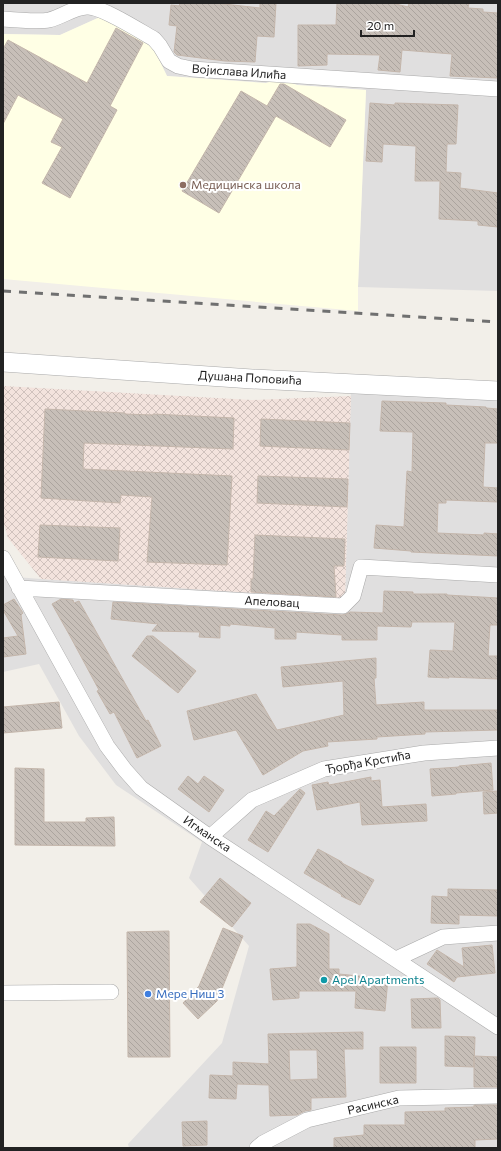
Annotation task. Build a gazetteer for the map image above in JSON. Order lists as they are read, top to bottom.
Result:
{
  "streets": {
    "street": [
      "Војислава Илића",
      "Душана Поповића",
      "Апеловац",
      "Ђорђа Крстића",
      "Игманска",
      "Расинска"
    ]
  },
  "crossings": [
    ["Апеловац", "Игманска"],
    ["Ђорђа Крстића", "Игманска"]
  ],
  "places": ["Медицинска школа", "Apel Apartments", "Мере Ниш 3"],
  "scale_bar": "20 m"
}
